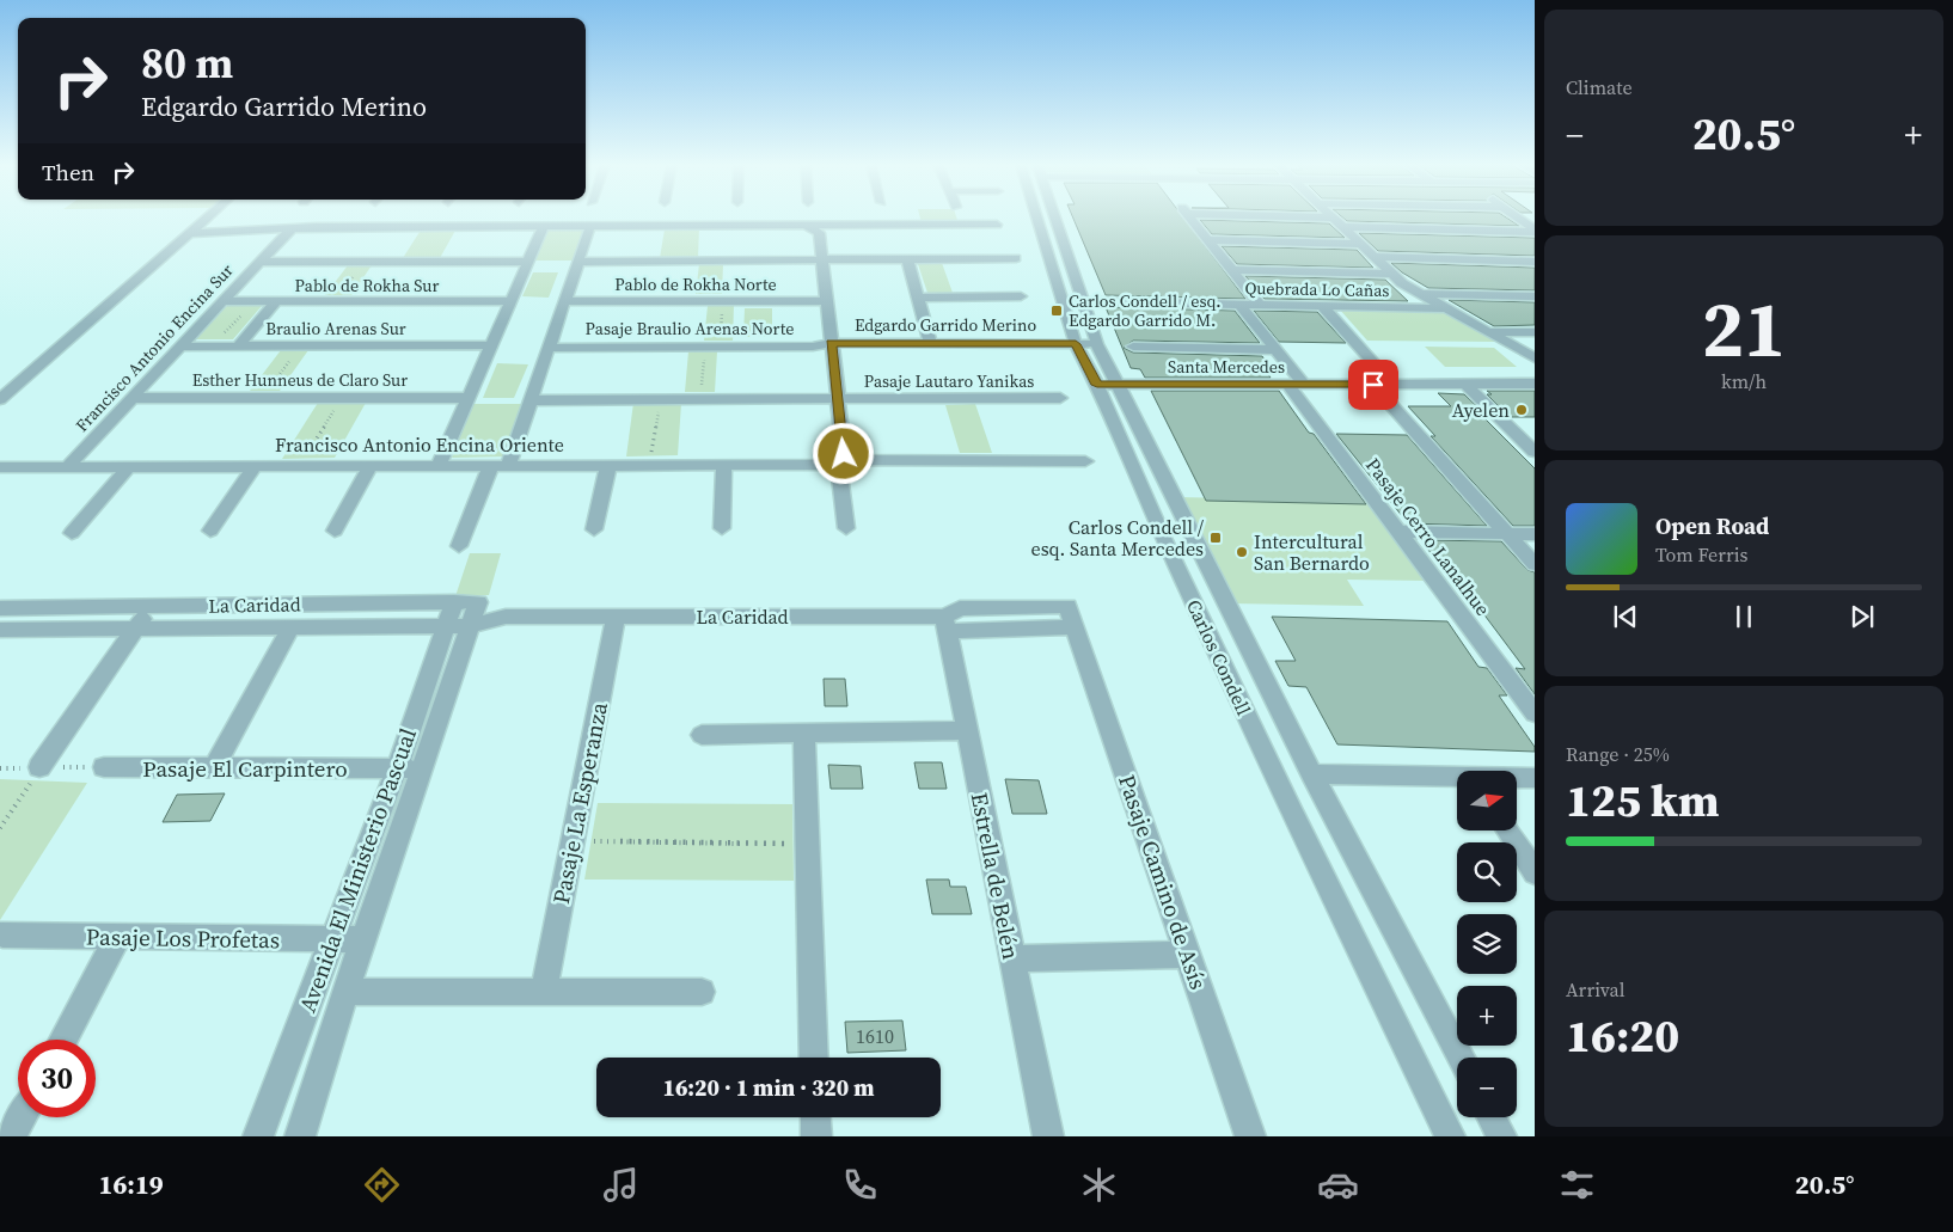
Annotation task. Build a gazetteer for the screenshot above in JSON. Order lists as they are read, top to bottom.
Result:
{
  "streets": {
    "street": [
      "Pablo de Rokha Norte",
      "Pablo de Rokha Sur",
      "Quebrada Lo Cañas",
      "Edgardo Garrido Merino",
      "Braulio Arenas Sur",
      "Pasaje Braulio Arenas Norte",
      "Francisco Antonio Encina Sur",
      "Santa Mercedes",
      "Esther Hunneus de Claro Sur",
      "Pasaje Lautaro Yanikas",
      "Francisco Antonio Encina Oriente",
      "Pasaje Cerro Lanalhue",
      "La Caridad",
      "Carlos Condell",
      "Pasaje El Carpintero",
      "Pasaje La Esperanza",
      "Avenida El Ministerio Pascual",
      "Estrella de Belén",
      "Pasaje Camino de Asís",
      "Pasaje Los Profetas"
    ]
  },
  "crossings": [
    ["Pablo de Rokha Sur", "Francisco Antonio Encina Sur"],
    ["Quebrada Lo Cañas", "Pasaje Cerro Lanalhue"],
    ["Quebrada Lo Cañas", "Carlos Condell"],
    ["Edgardo Garrido Merino", "Pasaje Braulio Arenas Norte"],
    ["Edgardo Garrido Merino", "Carlos Condell"],
    ["Braulio Arenas Sur", "Francisco Antonio Encina Sur"],
    ["Francisco Antonio Encina Sur", "Esther Hunneus de Claro Sur"],
    ["Francisco Antonio Encina Sur", "Francisco Antonio Encina Oriente"],
    ["Santa Mercedes", "Pasaje Cerro Lanalhue"],
    ["Santa Mercedes", "Carlos Condell"],
    ["La Caridad", "Pasaje La Esperanza"],
    ["La Caridad", "Avenida El Ministerio Pascual"],
    ["La Caridad", "Estrella de Belén"],
    ["La Caridad", "Pasaje Camino de Asís"],
    ["Pasaje El Carpintero", "Avenida El Ministerio Pascual"],
    ["Avenida El Ministerio Pascual", "Pasaje Los Profetas"]
  ],
  "places": {
    "transit": ["Carlos Condell / esq. Edgardo Garrido M.", "Carlos Condell / esq. Santa Mercedes"],
    "other": ["Ayelen", "Intercultural San Bernardo"]
  },
  "house_numbers": ["1610"],
  "north": "right",
  "page": {
    "tile": [
      "Climate",
      ["21", "km/h"],
      ["Range · 25%", "125 km"],
      ["Arrival", "16:20"]
    ],
    "turn": ["80 m", "Edgardo Garrido Merino"],
    "heat": ["−", "20.5°", "+"],
    "then": "Then",
    "song": ["Open Road", "Tom Ferris"],
    "map_buttons": ["+", "−"],
    "limit": "30",
    "trip": "16:20 · 1 min · 320 m",
    "tabs": ["16:19", "20.5°"]
  }
}
